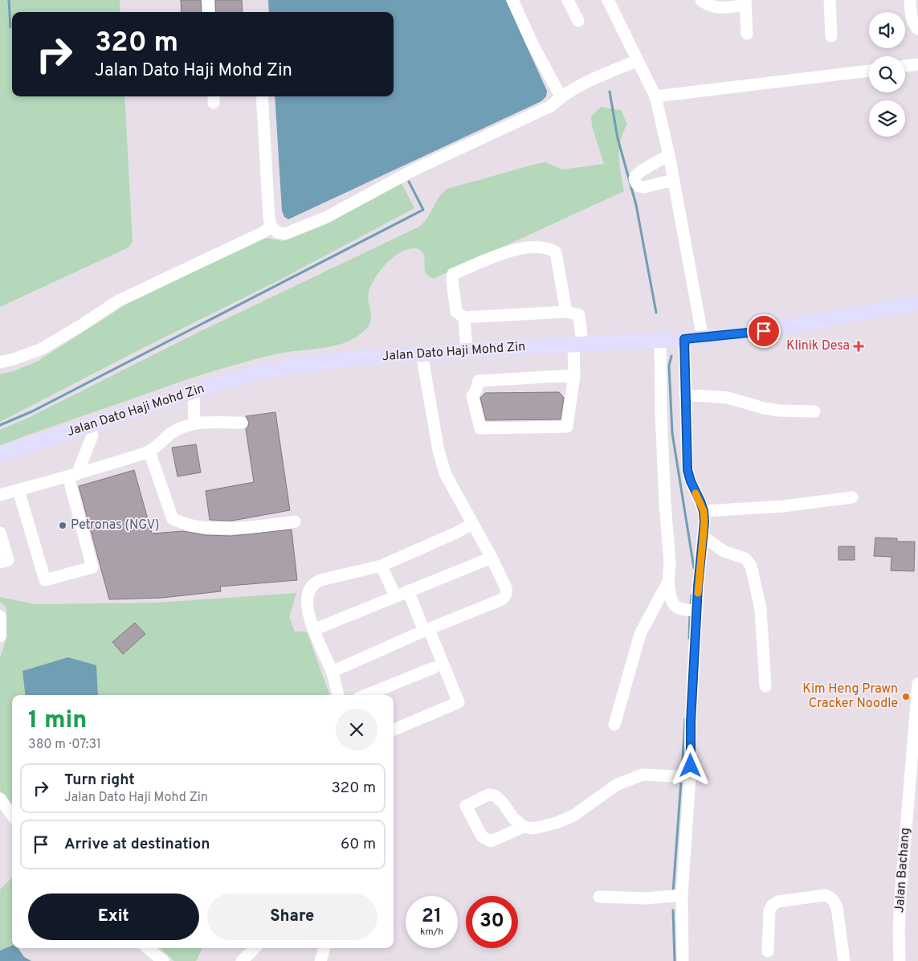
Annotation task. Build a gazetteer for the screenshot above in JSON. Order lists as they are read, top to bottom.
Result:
{
  "streets": {
    "main road": ["Jalan Dato Haji Mohd Zin"],
    "street": ["Jalan Bachang"]
  },
  "places": {
    "health": ["Klinik Desa"],
    "other": ["Petronas (NGV)", "Kim Heng Prawn Cracker Noodle"]
  },
  "page": {
    "turn": ["320 m", "Jalan Dato Haji Mohd Zin"],
    "heading": ["1 min", "380 m · 07:31"],
    "list": [
      {
        "name": "Turn right",
        "note": "Jalan Dato Haji Mohd Zin",
        "value": "320 m"
      },
      {
        "name": "Arrive at destination",
        "value": "60 m"
      }
    ],
    "buttons": ["Exit", "Share"],
    "speed": "21 km/h",
    "limit": "30"
  }
}
